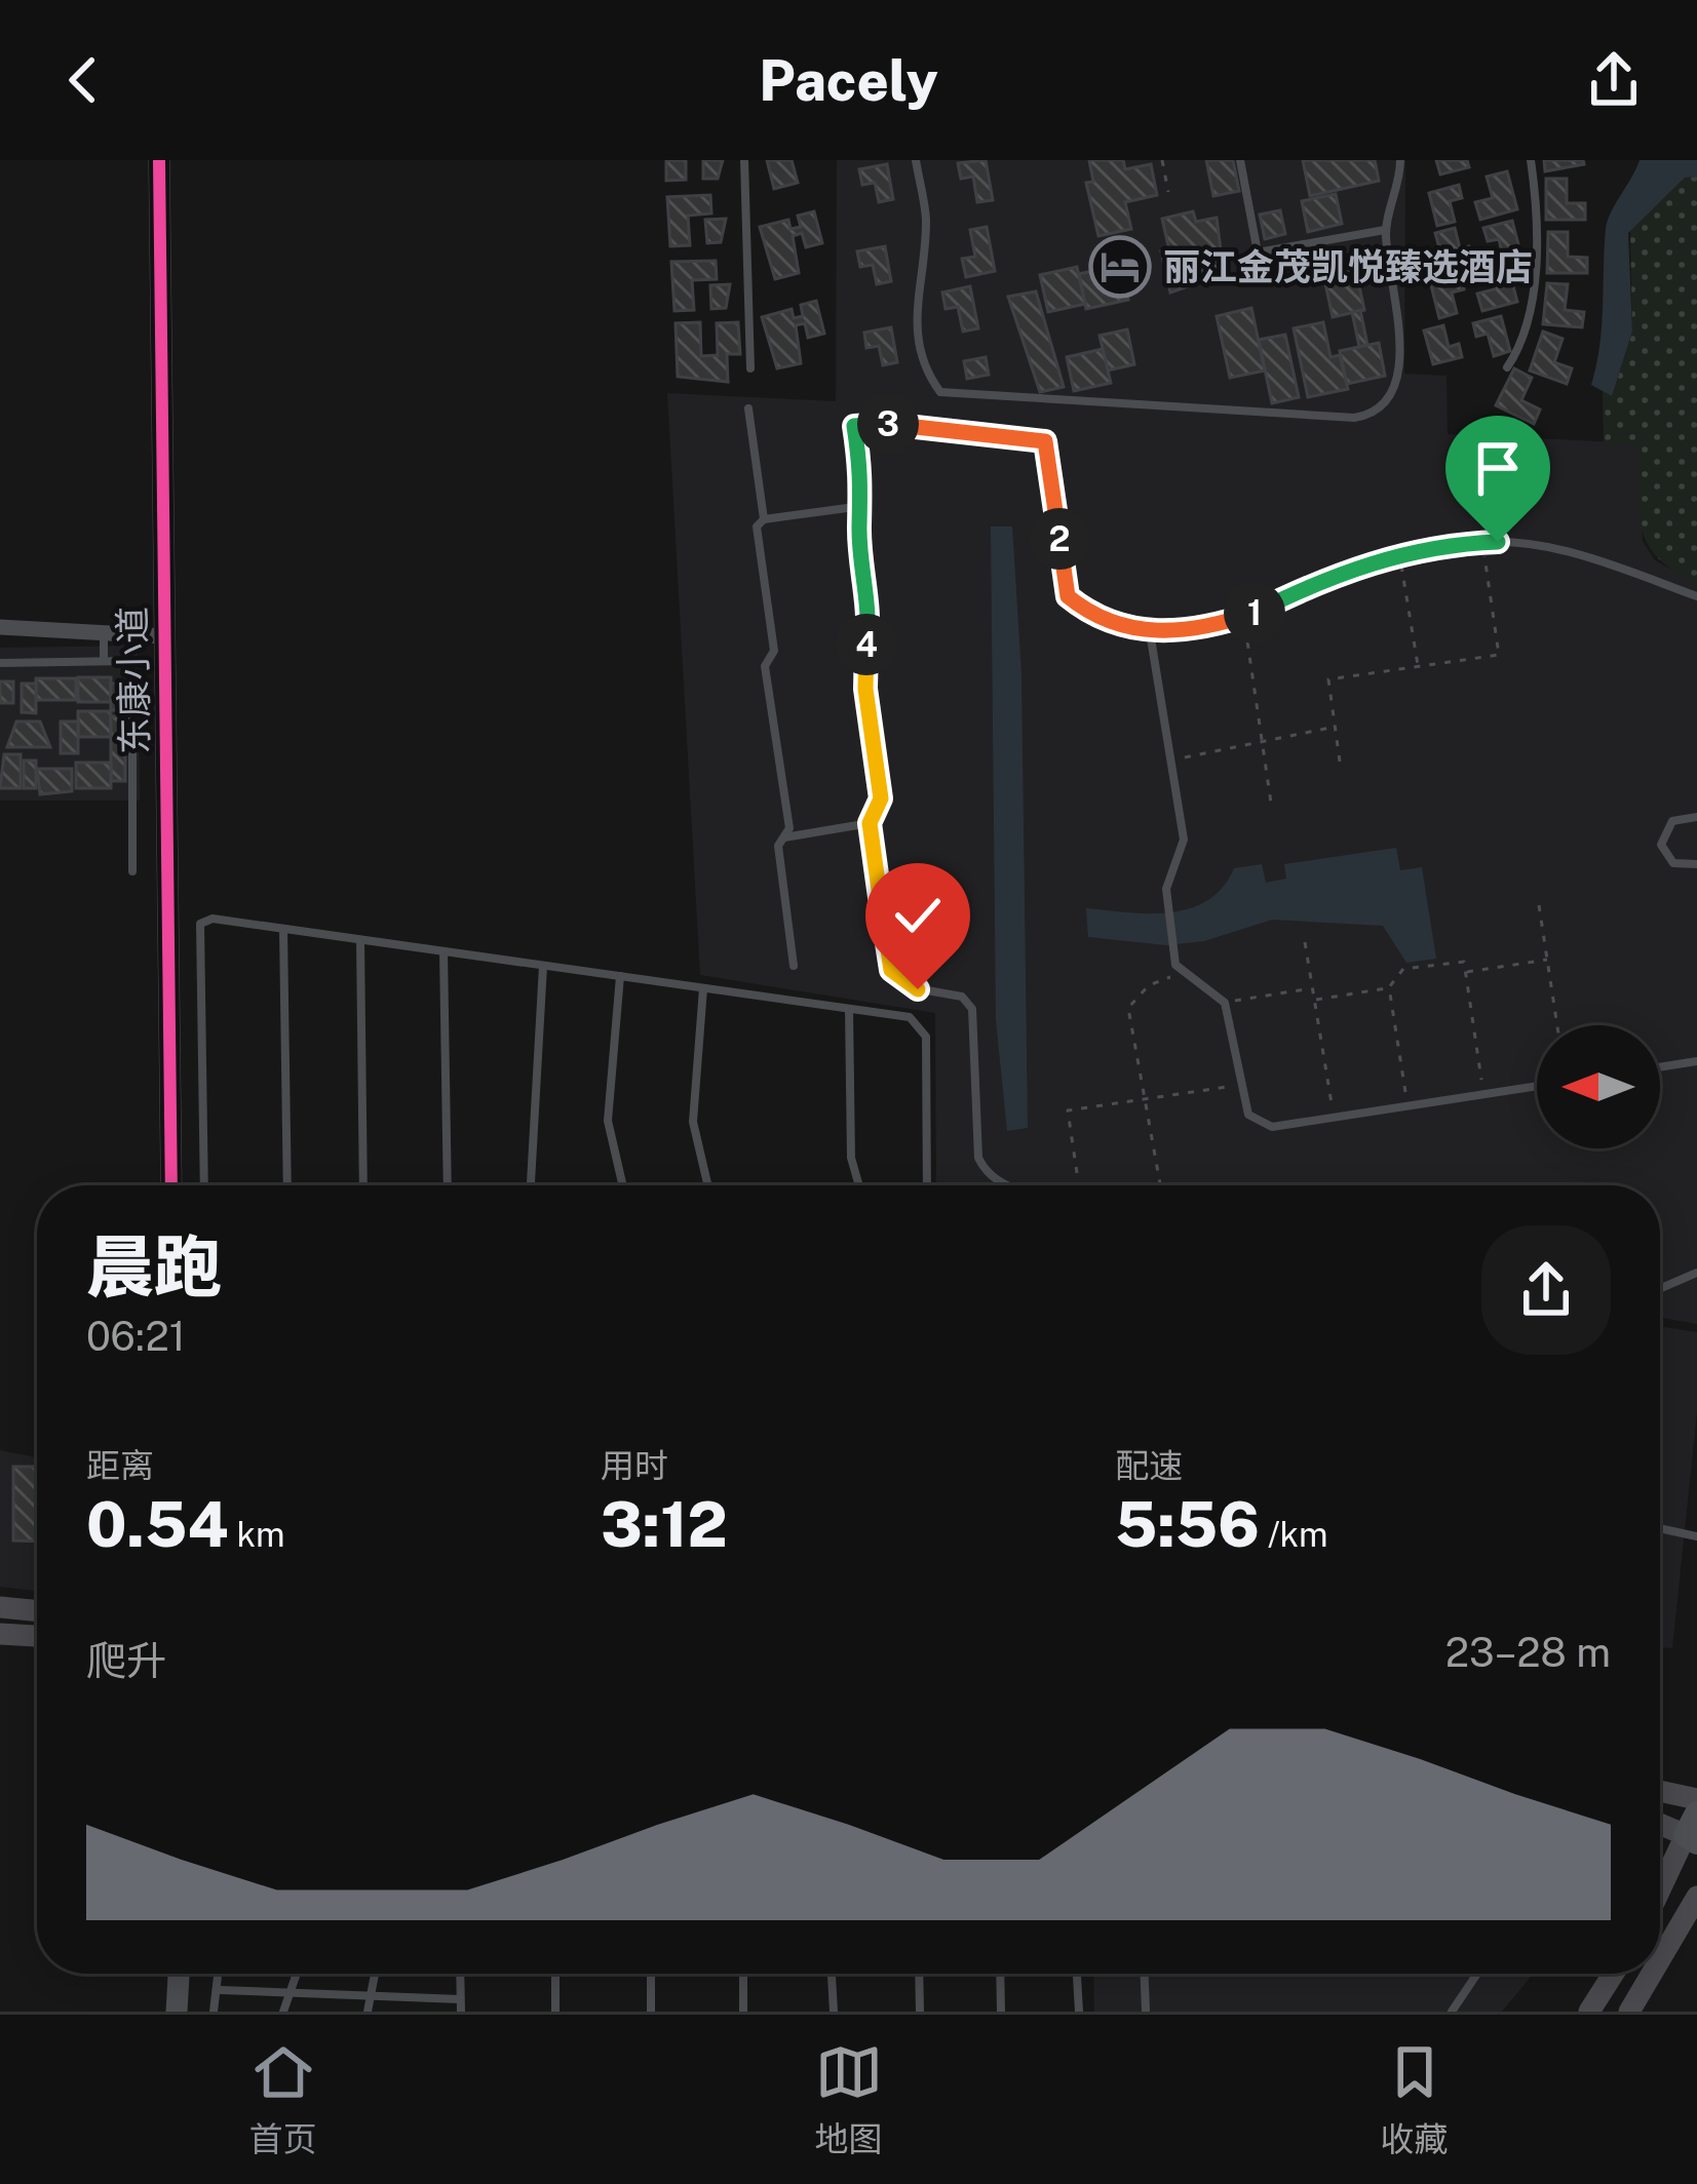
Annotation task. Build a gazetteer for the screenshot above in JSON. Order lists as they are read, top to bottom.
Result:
{
  "streets": {
    "street": ["东康小道"]
  },
  "places": {
    "hotel": ["丽江金茂凯悦臻选酒店"]
  },
  "north": "left",
  "page": {
    "header": "Pacely",
    "pins": [
      "3",
      "2",
      "1",
      "4"
    ],
    "heading": ["晨跑", "06:21"],
    "stats": [
      ["距离", "0.54 km"],
      ["用时", "3:12"],
      ["配速", "5:56 /km"]
    ],
    "chart": ["爬升", "23–28 m"],
    "tabs": ["首页", "地图", "收藏"]
  }
}
